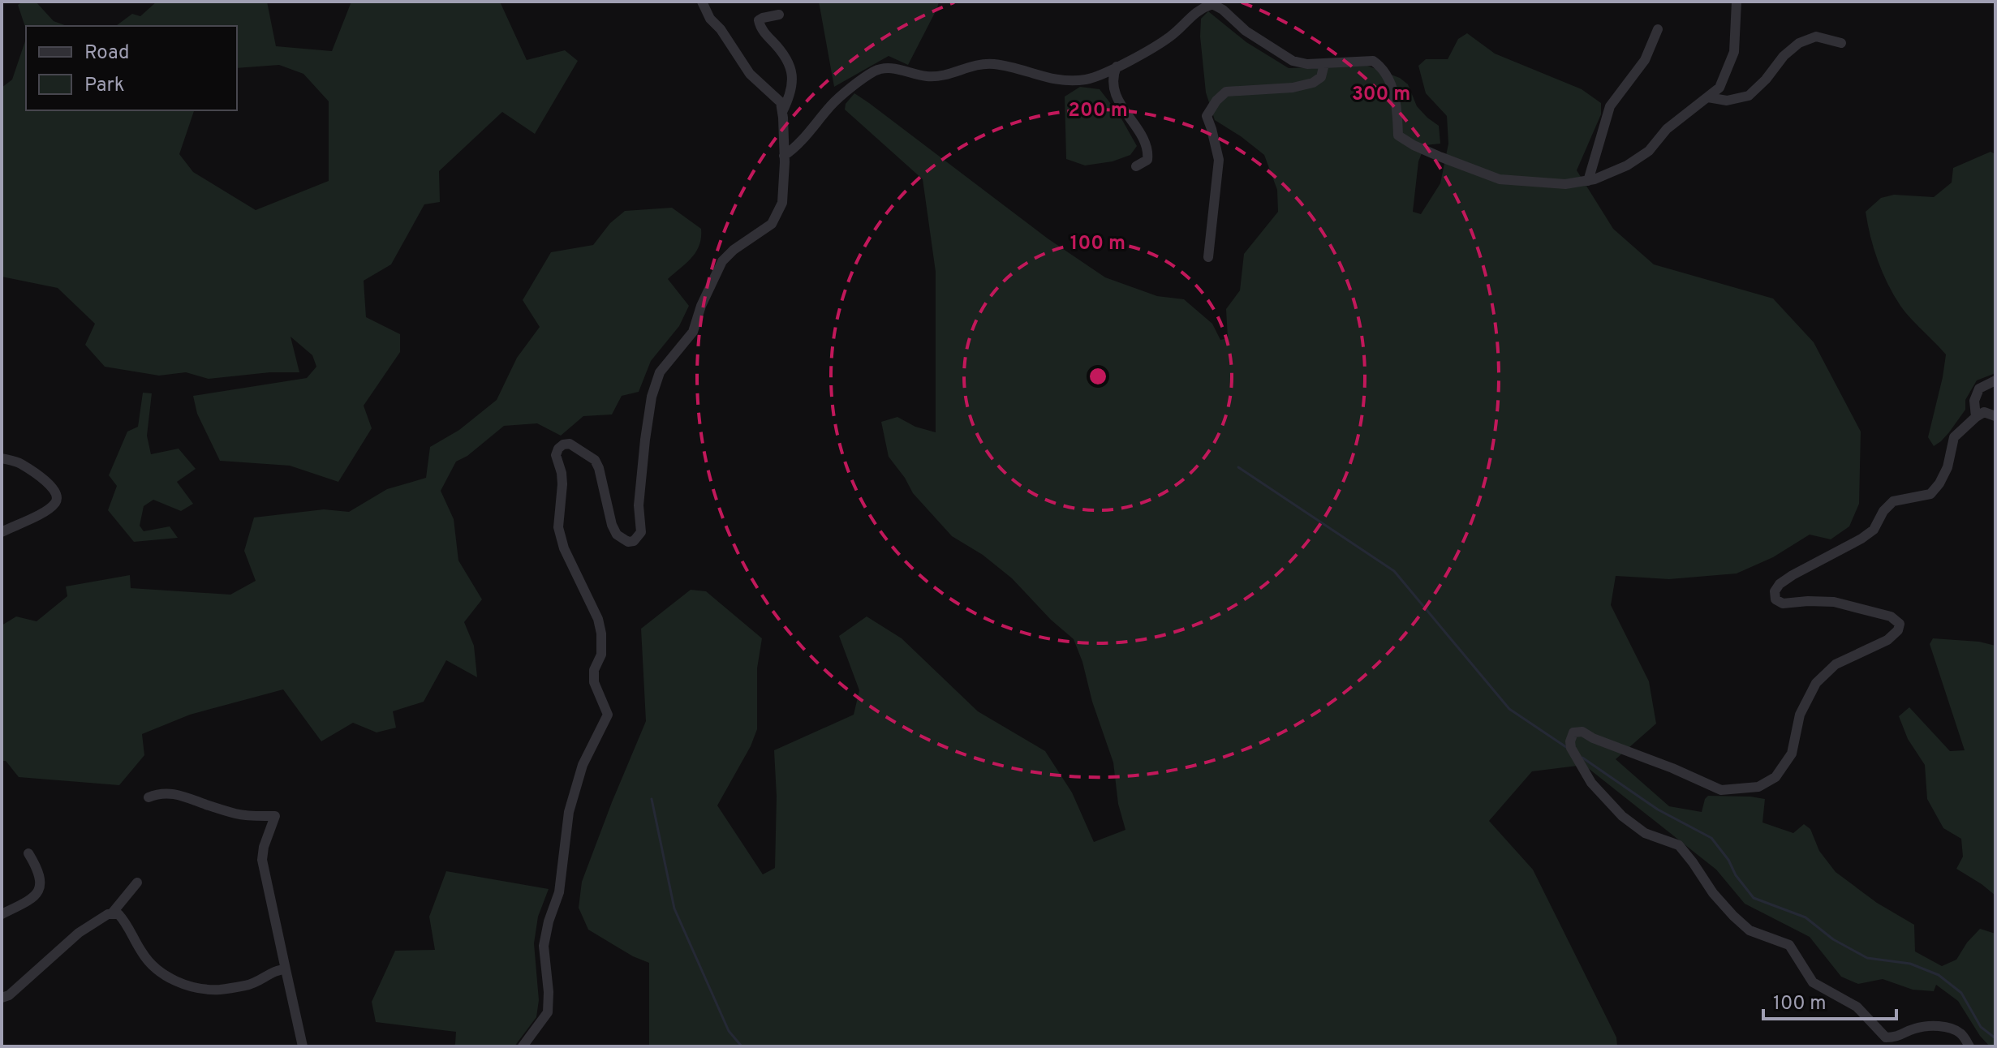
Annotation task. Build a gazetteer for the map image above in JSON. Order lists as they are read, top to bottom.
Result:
{
  "legend": ["Road", "Park"],
  "scale_bar": "100 m",
  "rings": ["300 m", "200 m", "100 m"]
}
